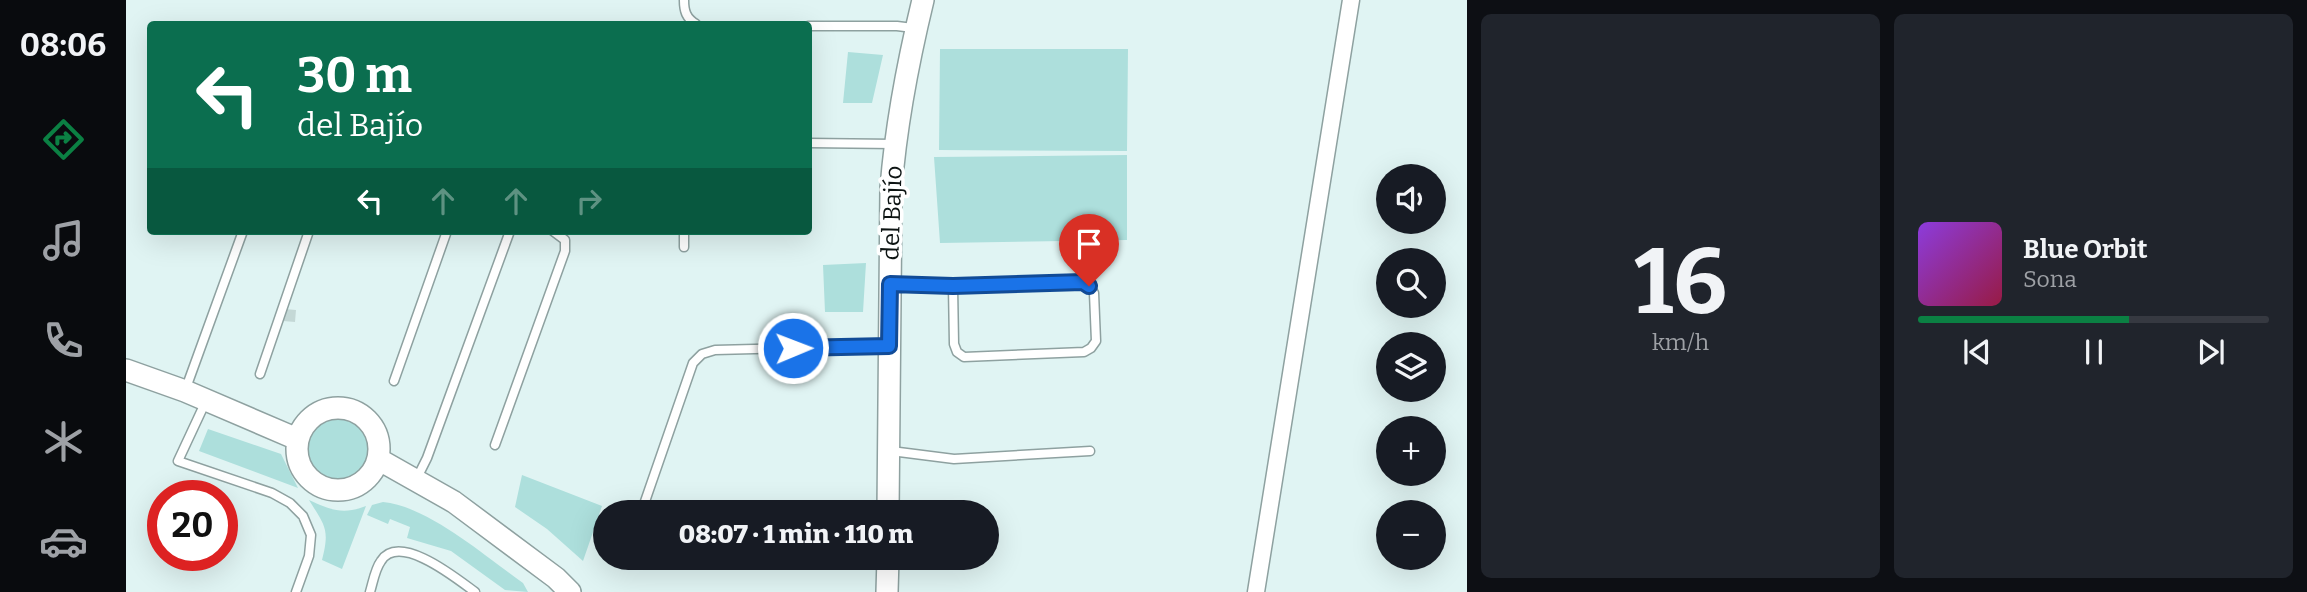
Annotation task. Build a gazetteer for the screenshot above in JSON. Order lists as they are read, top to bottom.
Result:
{
  "streets": {
    "street": ["del Bajío"]
  },
  "page": {
    "tabs": "08:06",
    "tile": ["16", "km/h"],
    "turn": ["30 m", "del Bajío"],
    "map_buttons": ["+", "−"],
    "song": ["Blue Orbit", "Sona"],
    "limit": "20",
    "trip": "08:07 · 1 min · 110 m"
  }
}
